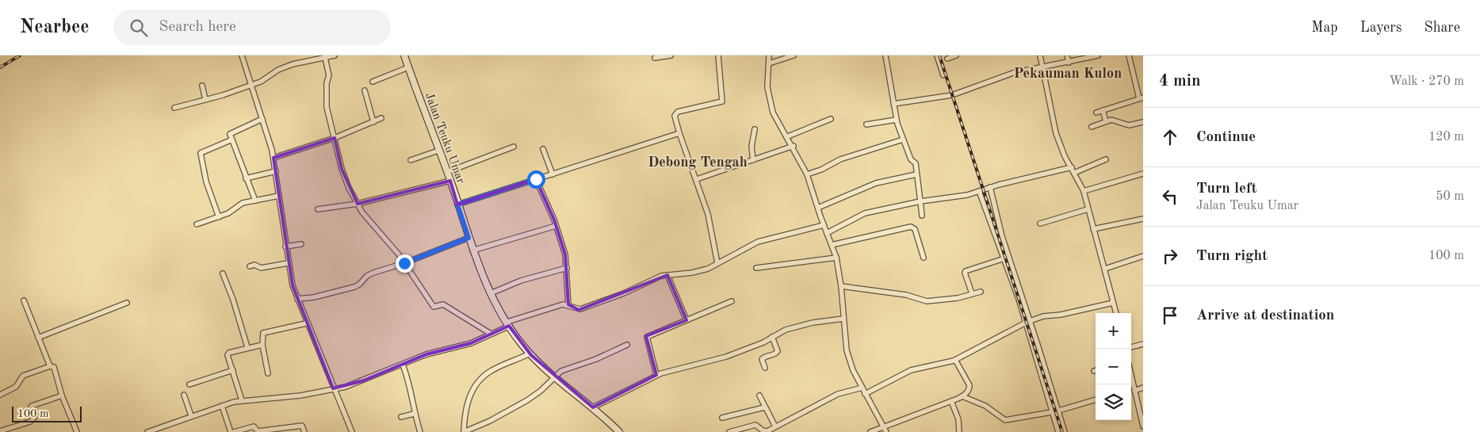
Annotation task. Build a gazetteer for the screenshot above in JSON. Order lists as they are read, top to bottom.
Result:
{
  "streets": {
    "main road": ["Jalan Teuku Umar"]
  },
  "districts": ["Pekauman Kulon", "Debong Tengah"],
  "scale_bar": "100 m",
  "page": {
    "header": "Nearbee",
    "search": "Search here",
    "nav": ["Map", "Layers", "Share"],
    "heading": ["4 min", "Walk · 270 m"],
    "list": [
      ["Continue", "120 m"],
      ["Turn left", "Jalan Teuku Umar", "50 m"],
      ["Turn right", "100 m"],
      "Arrive at destination"
    ],
    "map_buttons": ["+", "−"],
    "scale": "100 m"
  }
}
